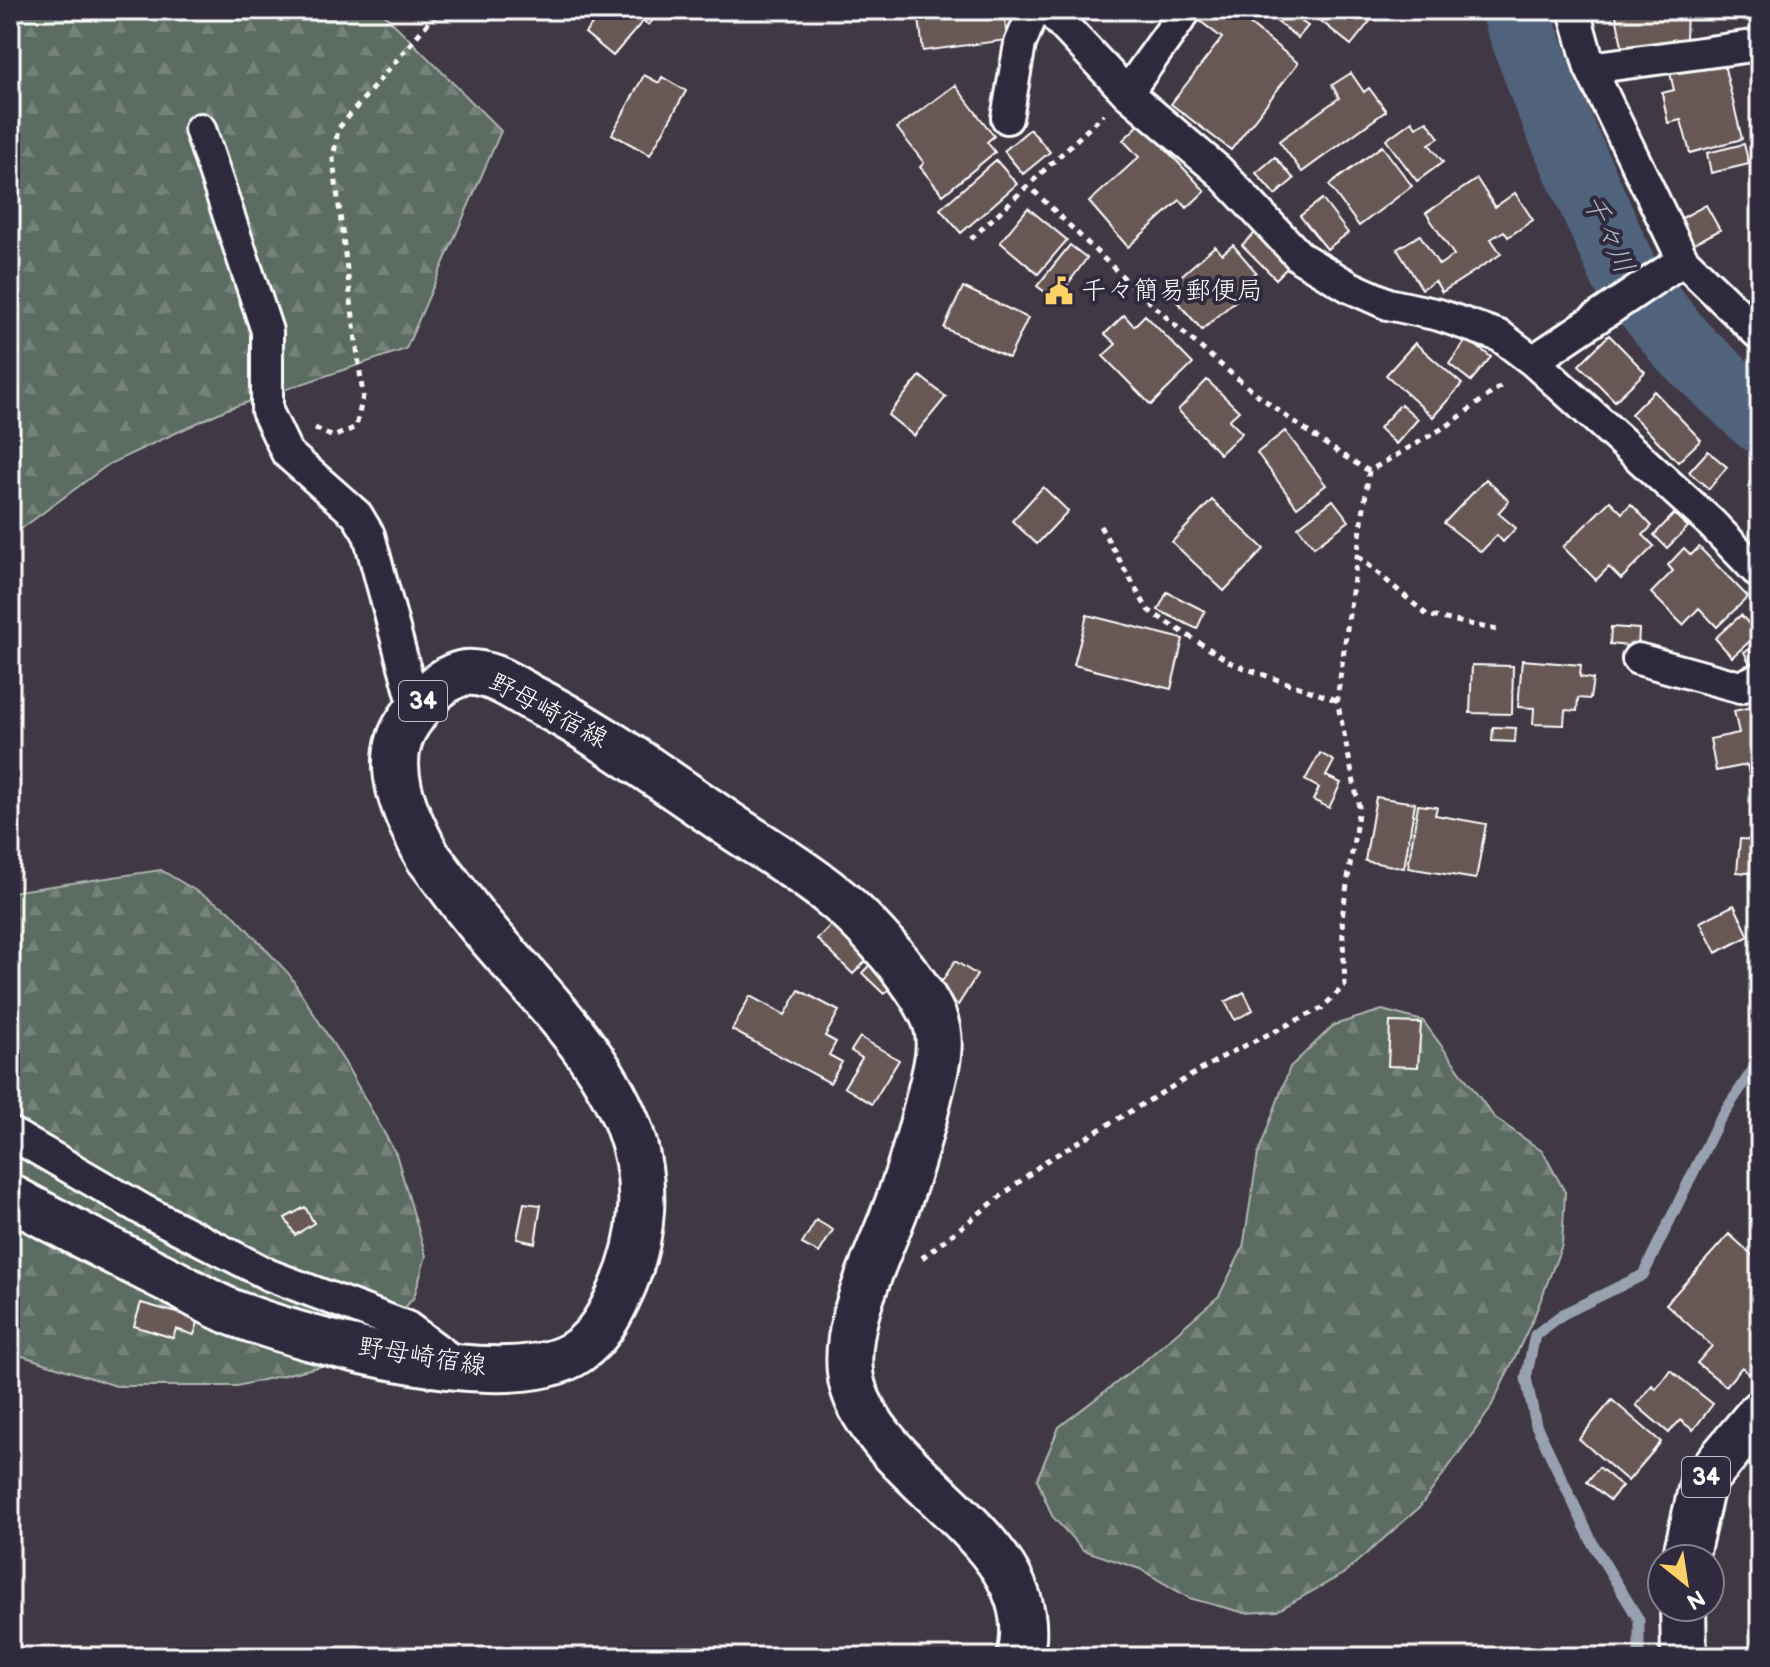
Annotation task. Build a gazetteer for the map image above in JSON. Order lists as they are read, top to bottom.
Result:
{
  "streets": {
    "main road": ["34", "野母崎宿線"]
  },
  "water": ["千々川"],
  "places": {
    "public building": ["千々簡易郵便局"]
  },
  "north": "bottom right"
}
